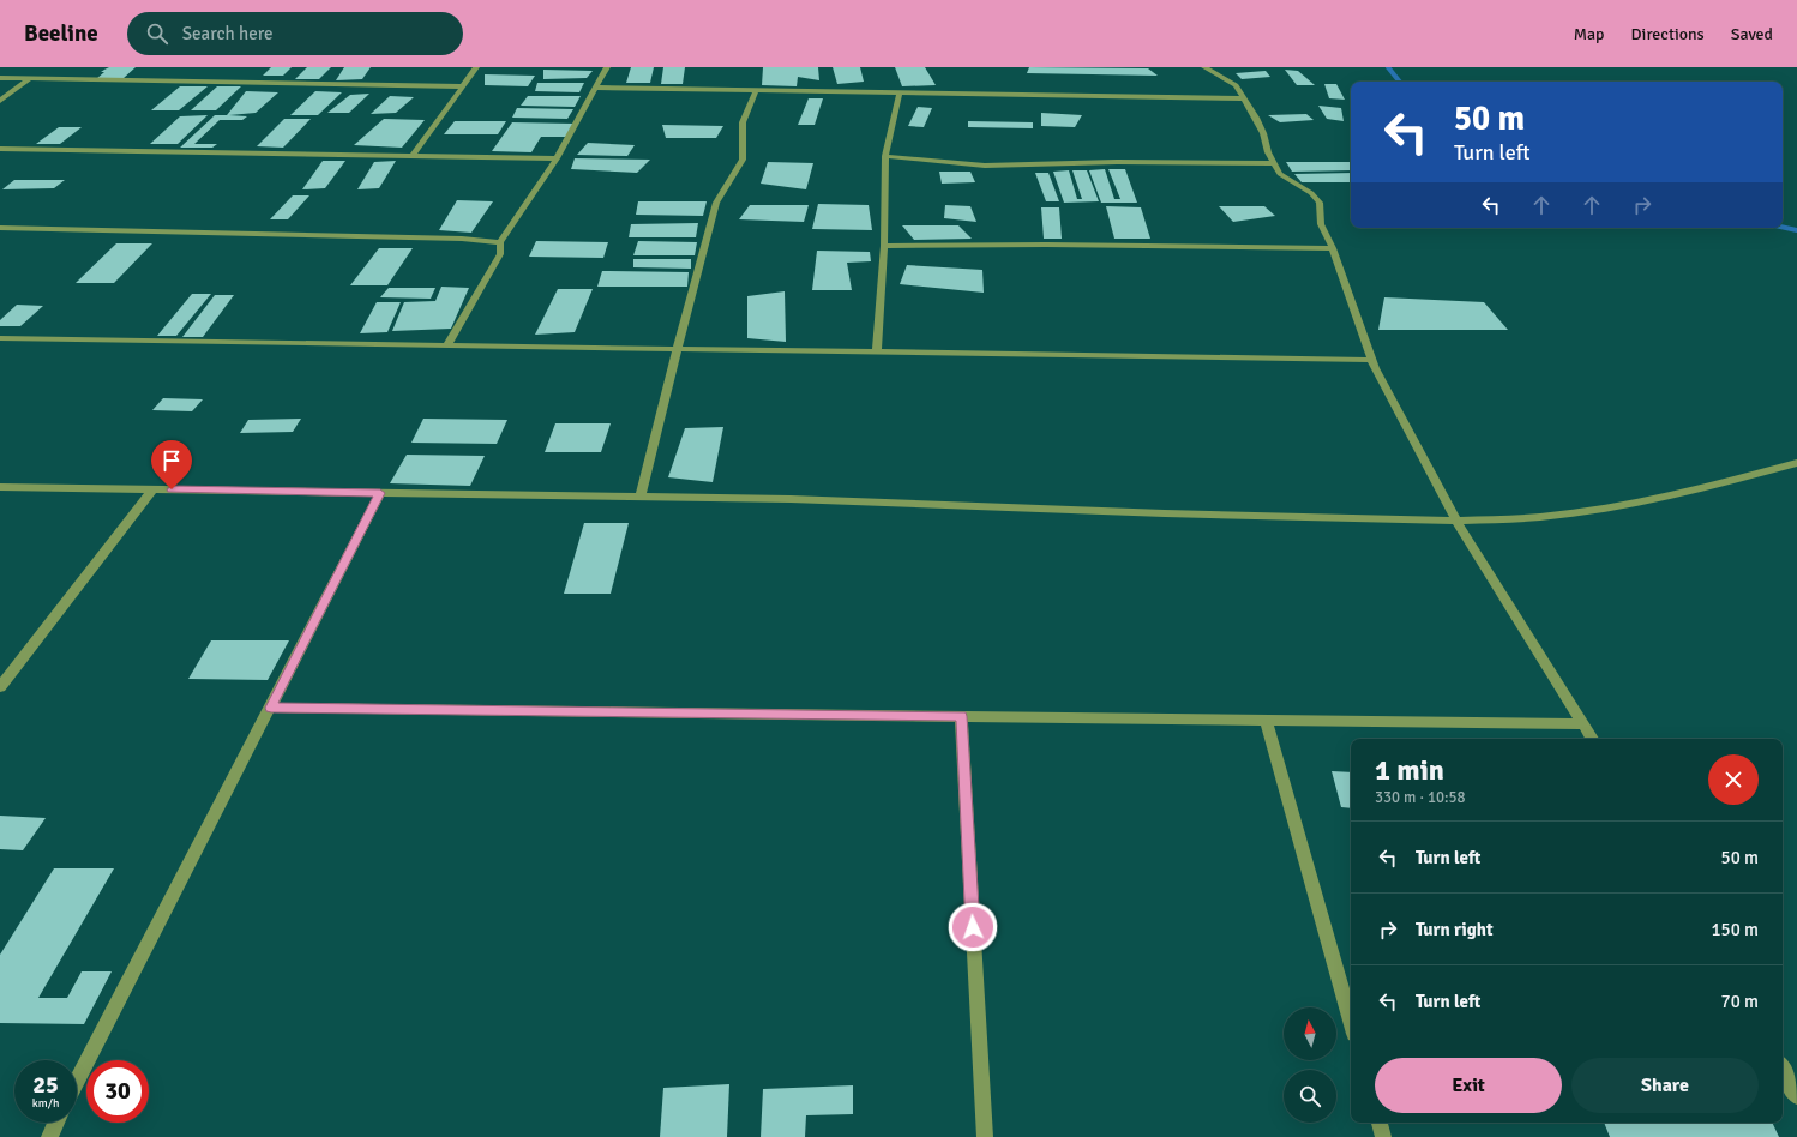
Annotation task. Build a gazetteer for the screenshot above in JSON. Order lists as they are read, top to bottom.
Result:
{
  "north": "top",
  "page": {
    "header": "Beeline",
    "search": "Search here",
    "nav": ["Map", "Directions", "Saved"],
    "turn": ["50 m", "Turn left"],
    "heading": ["1 min", "330 m · 10:58"],
    "list": [
      {
        "name": "Turn left",
        "value": "50 m"
      },
      {
        "name": "Turn right",
        "value": "150 m"
      },
      {
        "name": "Turn left",
        "value": "70 m"
      }
    ],
    "buttons": ["Exit", "Share"],
    "speed": "25 km/h",
    "limit": "30"
  }
}
